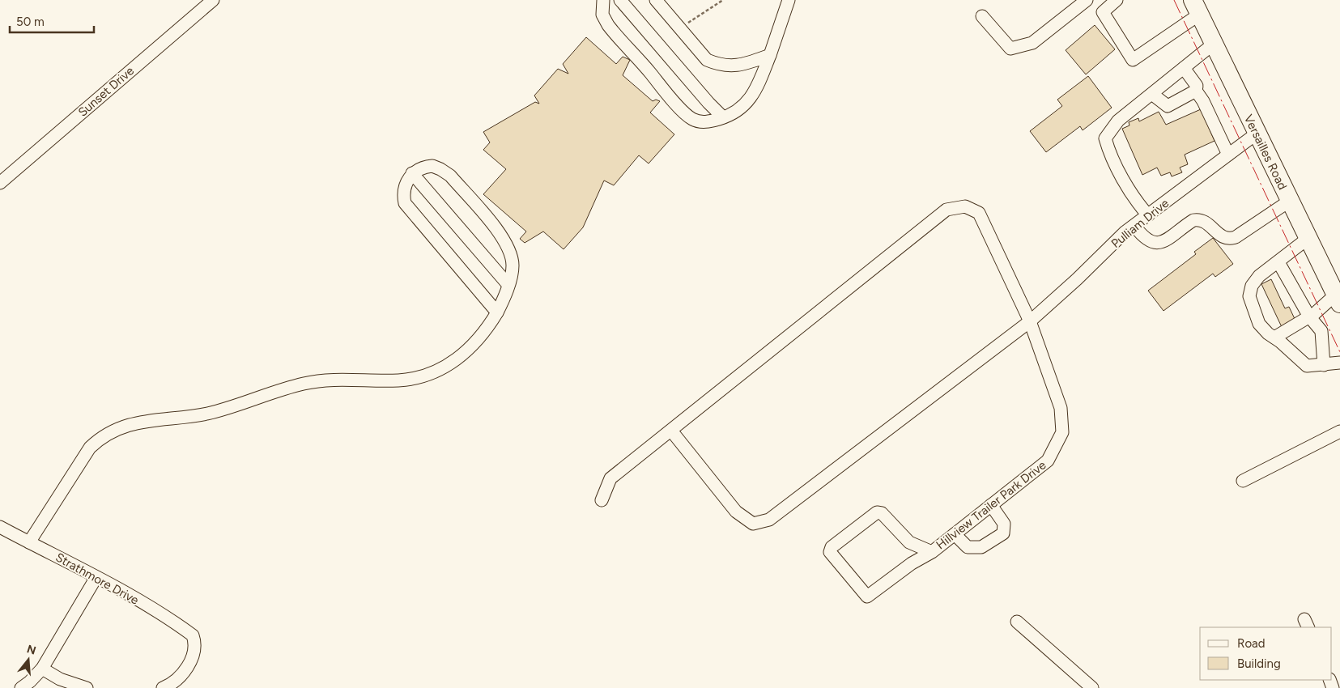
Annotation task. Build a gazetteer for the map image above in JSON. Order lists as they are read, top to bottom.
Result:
{
  "streets": {
    "highway": ["Versailles Road"],
    "street": [
      "Sunset Drive",
      "Pulliam Drive",
      "Hillview Trailer Park Drive",
      "Strathmore Drive"
    ]
  },
  "crossings": [
    ["Versailles Road", "Pulliam Drive"],
    ["Pulliam Drive", "Hillview Trailer Park Drive"]
  ],
  "legend": ["Road", "Building"],
  "scale_bar": "50 m",
  "north": "top"
}
